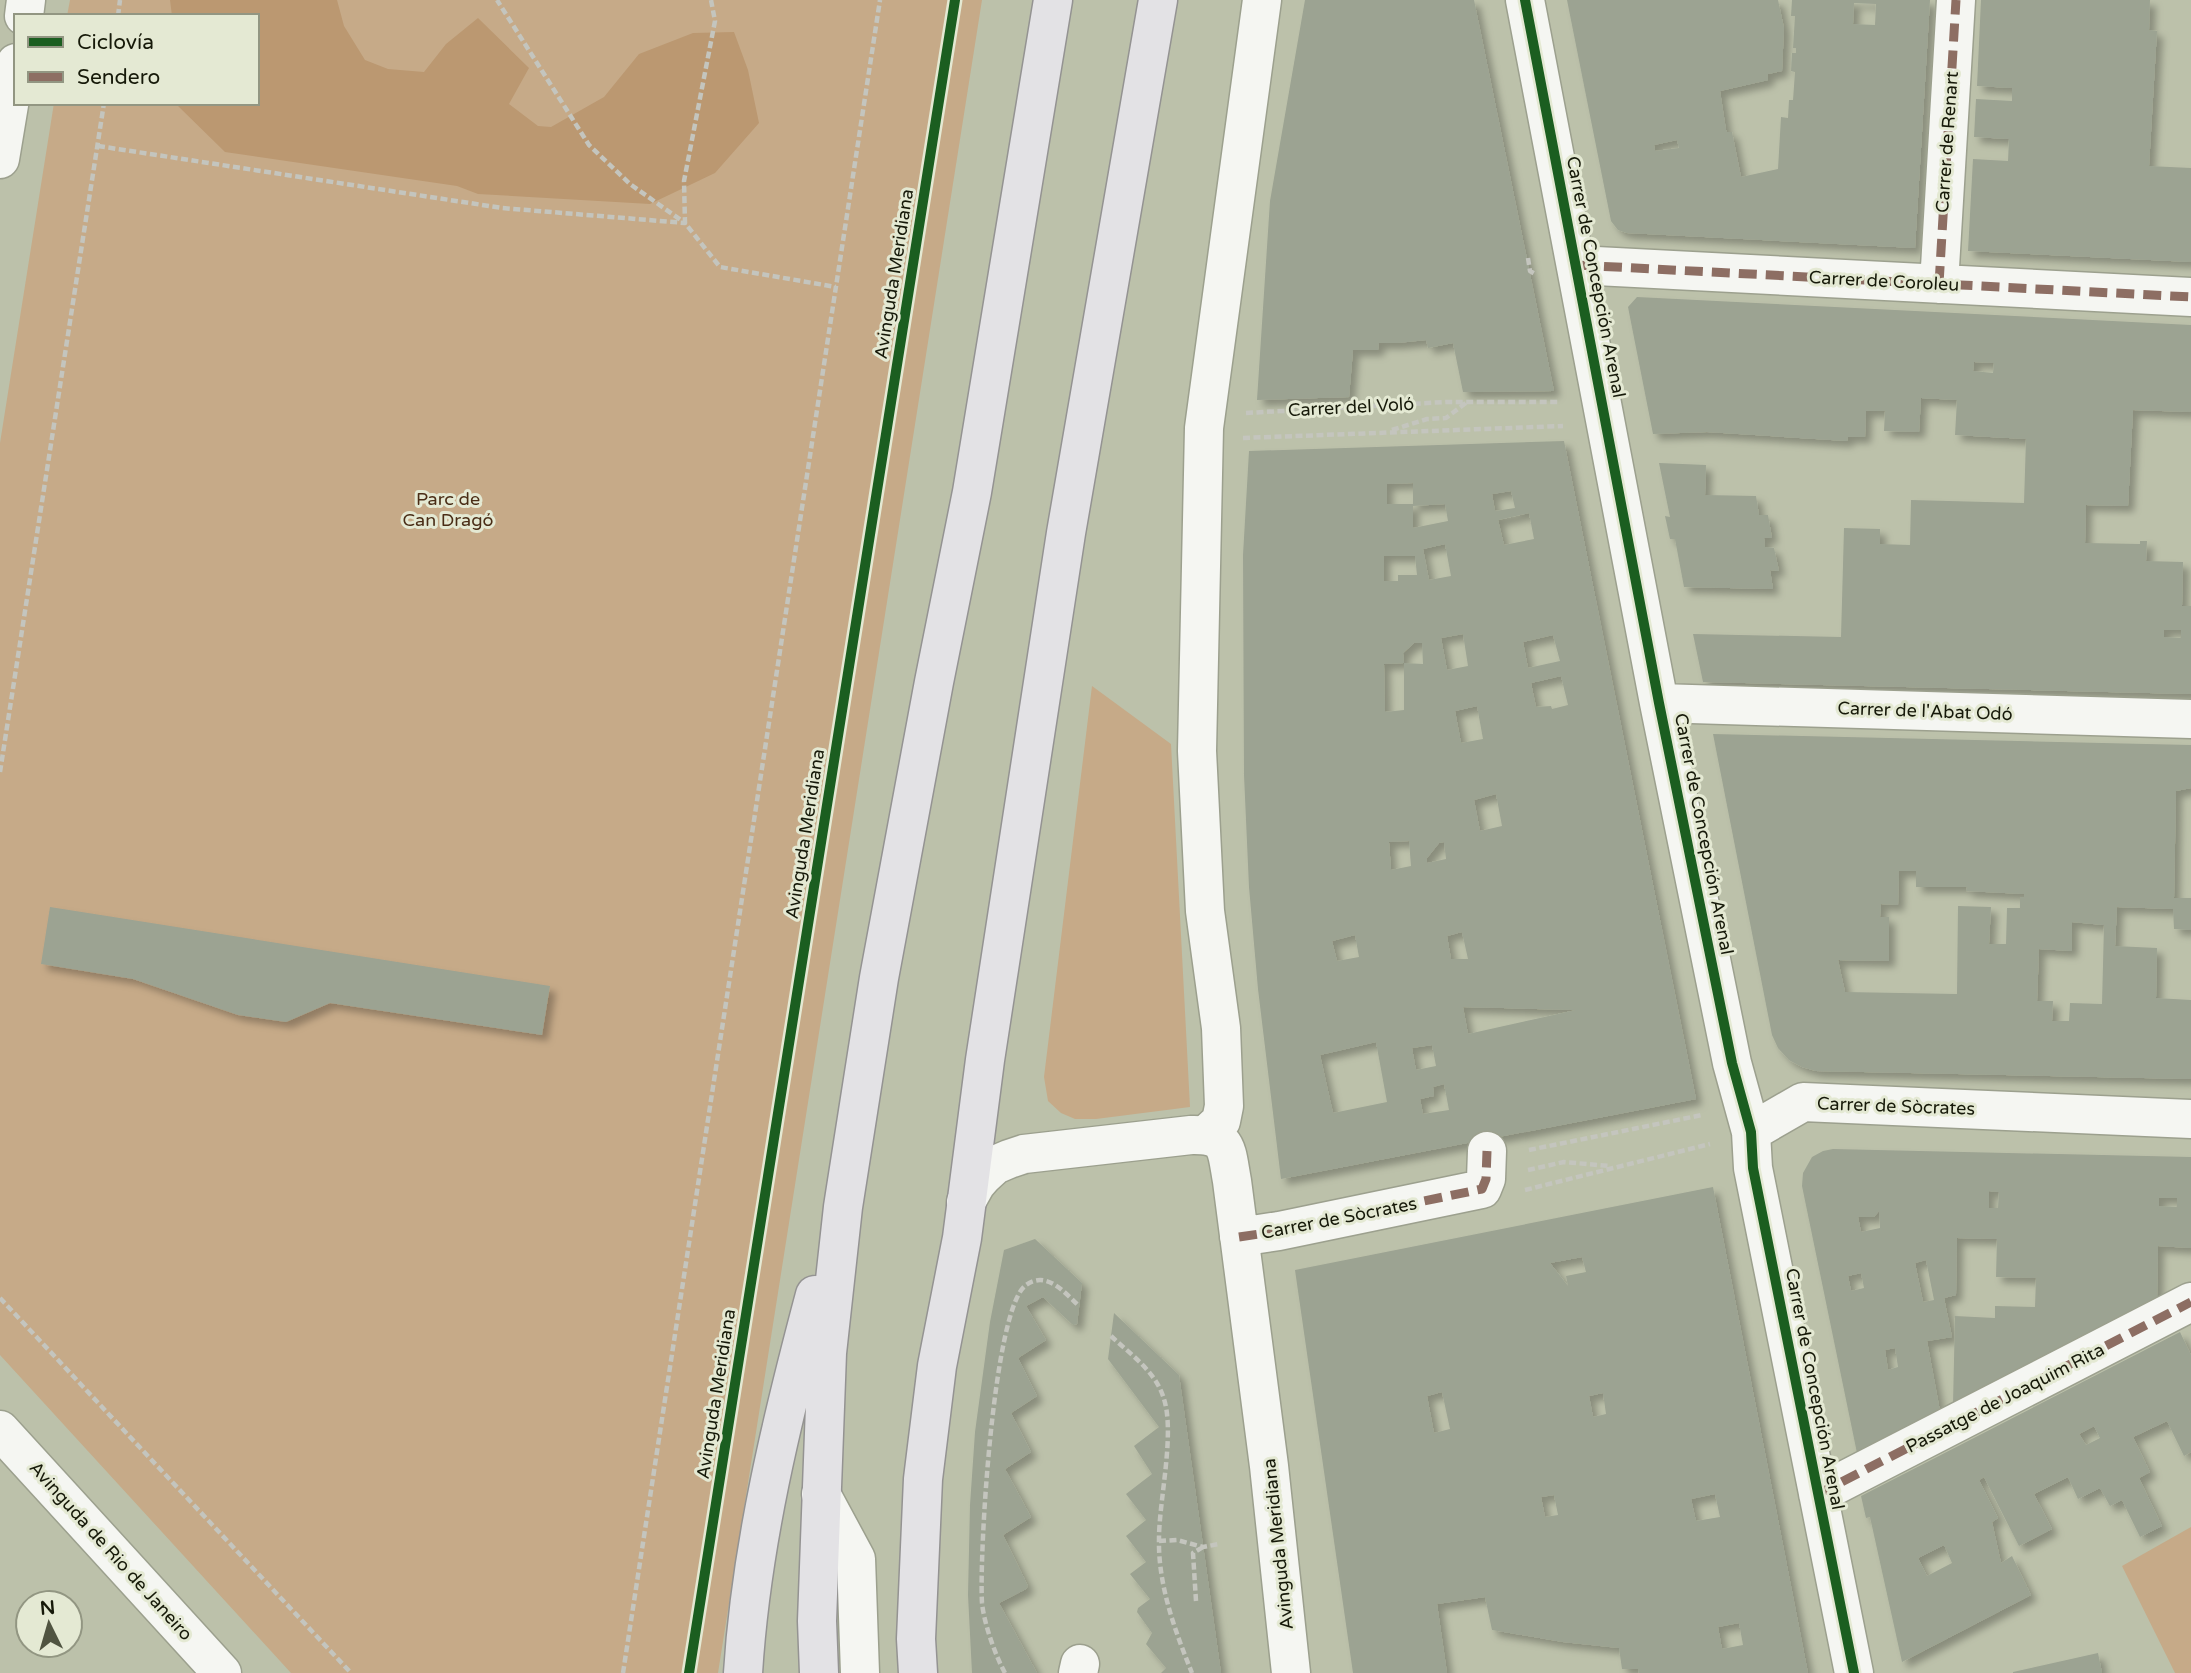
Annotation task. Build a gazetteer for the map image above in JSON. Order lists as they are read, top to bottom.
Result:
{
  "streets": {
    "street": [
      "Carrer de Renart",
      "Avinguda Meridiana",
      "Carrer de Concepción Arenal",
      "Carrer de Coroleu",
      "Carrer de l'Abat Odó",
      "Carrer de Sòcrates",
      "Passatge de Joaquim Rita",
      "Avinguda de Rio de Janeiro"
    ],
    "path": ["Carrer del Voló"]
  },
  "crossings": [
    ["Carrer de Renart", "Carrer de Coroleu"],
    ["Avinguda Meridiana", "Carrer de Sòcrates"],
    ["Carrer de Concepción Arenal", "Carrer de Coroleu"],
    ["Carrer de Concepción Arenal", "Carrer de l'Abat Odó"],
    ["Carrer de Concepción Arenal", "Carrer de Sòcrates"],
    ["Carrer de Concepción Arenal", "Passatge de Joaquim Rita"]
  ],
  "parks": ["Parc de Can Dragó"],
  "legend": ["Ciclovía", "Sendero"],
  "north": "top"
}
